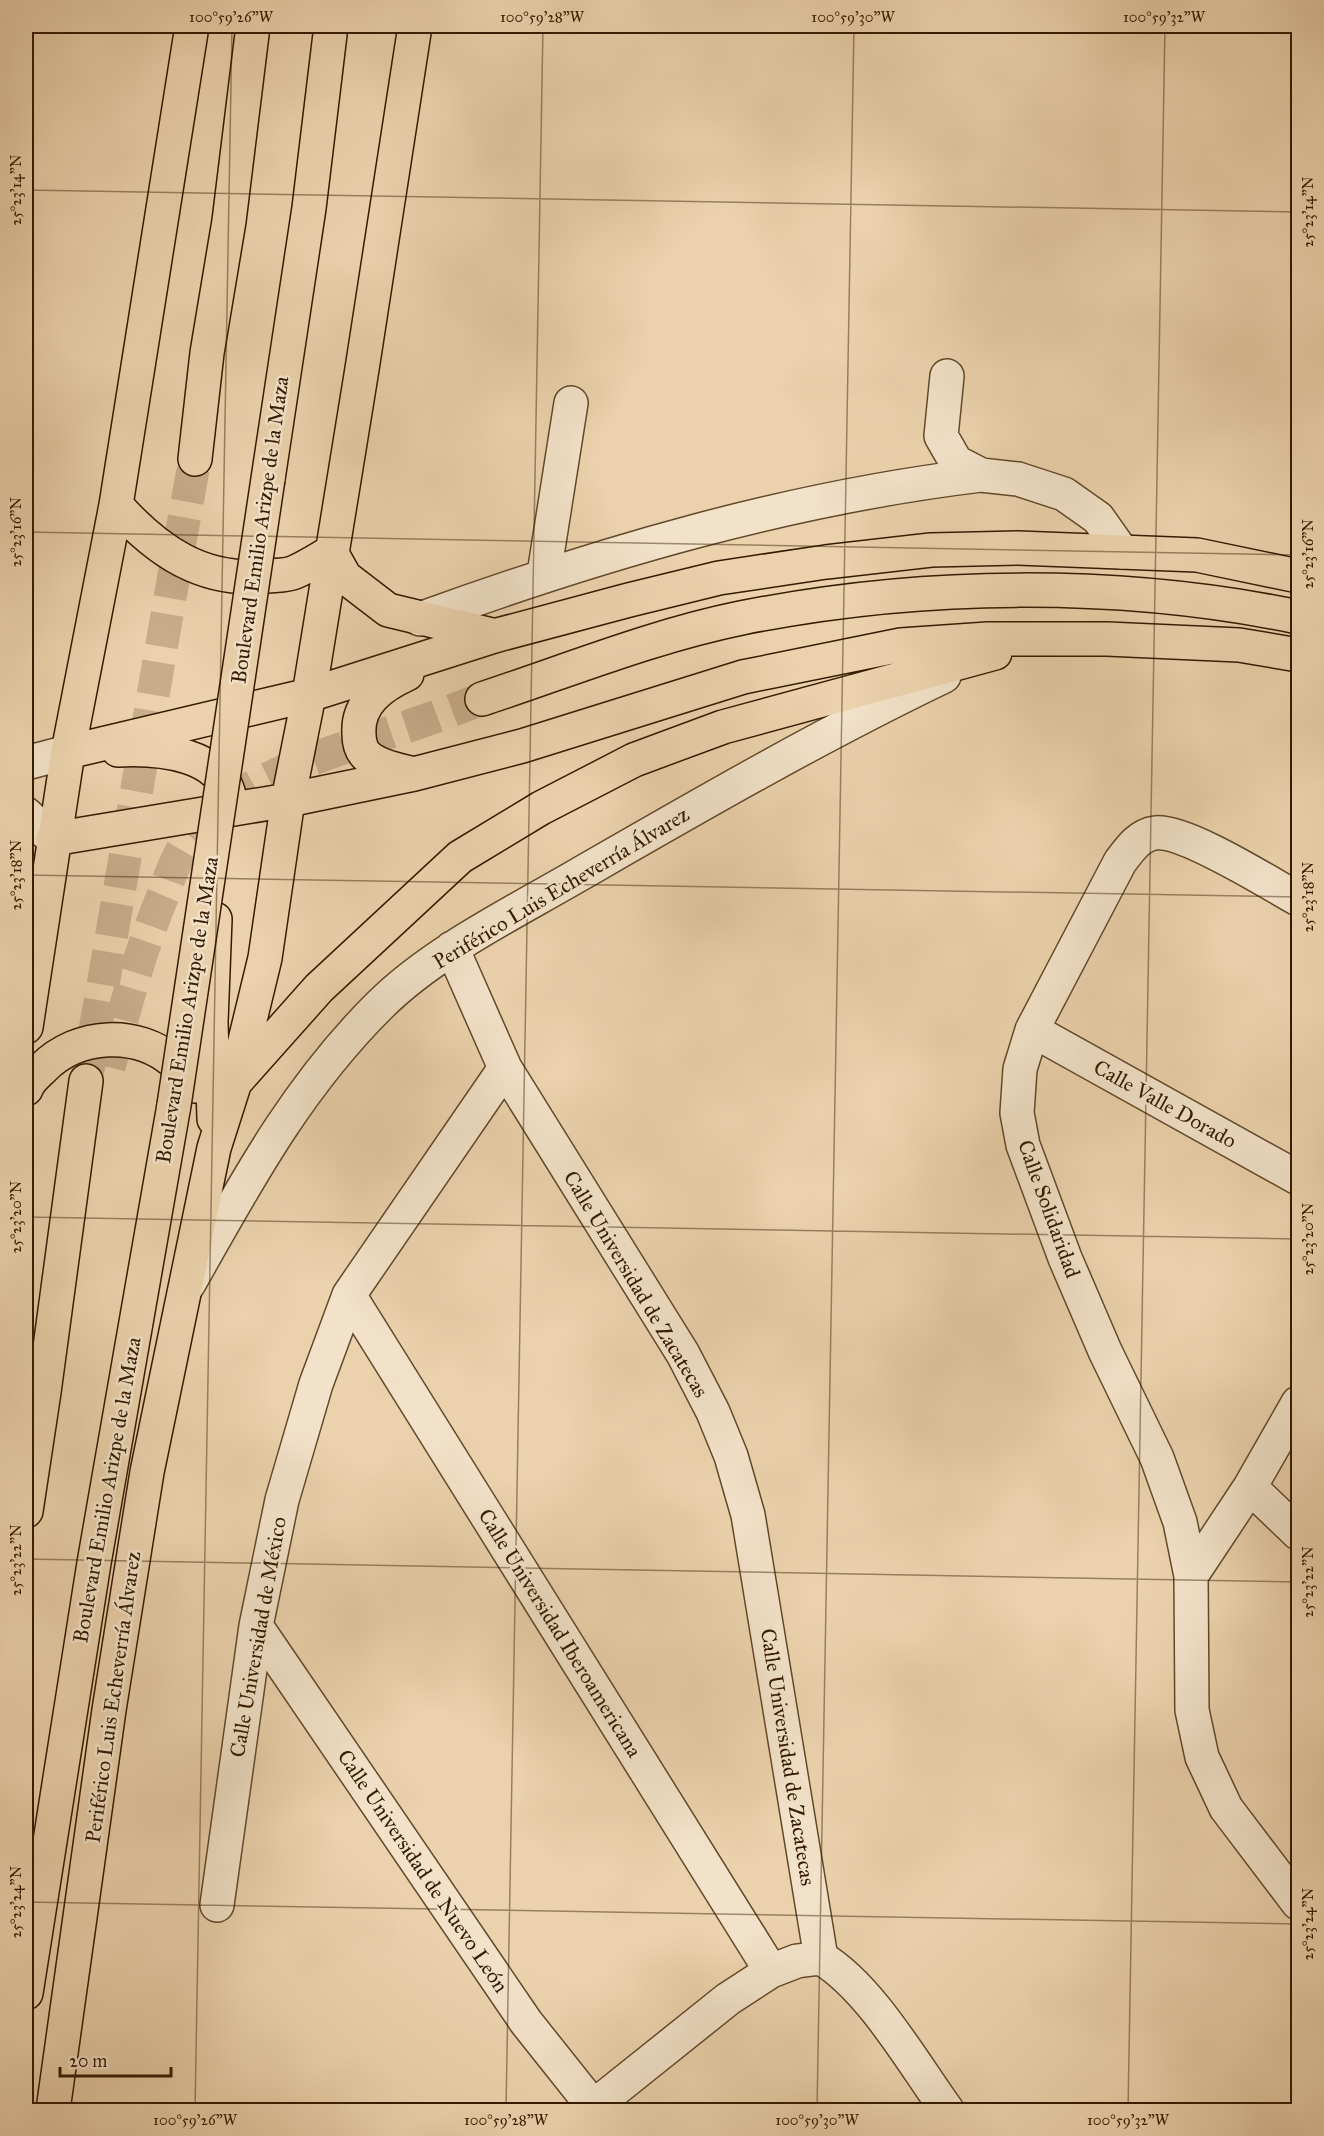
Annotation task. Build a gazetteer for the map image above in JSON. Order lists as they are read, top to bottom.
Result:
{
  "streets": {
    "main road": ["Boulevard Emilio Arizpe de la Maza", "Periférico Luis Echeverría Álvarez"],
    "street": [
      "Calle Valle Dorado",
      "Calle Solidaridad",
      "Calle Universidad de Zacatecas",
      "Calle Universidad Iberoamericana",
      "Calle Universidad de México",
      "Calle Universidad de Nuevo León"
    ]
  },
  "crossings": [
    ["Periférico Luis Echeverría Álvarez", "Calle Universidad de Zacatecas"],
    ["Calle Valle Dorado", "Calle Solidaridad"],
    ["Calle Universidad de Zacatecas", "Calle Universidad de México"],
    ["Calle Universidad Iberoamericana", "Calle Universidad de México"],
    ["Calle Universidad de México", "Calle Universidad de Nuevo León"]
  ],
  "scale_bar": "20 m",
  "coordinates": [
    "100°59'26\"W",
    "100°59'28\"W",
    "100°59'30\"W",
    "100°59'32\"W",
    "25°23'14\"N",
    "25°23'16\"N",
    "25°23'18\"N",
    "25°23'20\"N",
    "25°23'22\"N",
    "25°23'24\"N"
  ]
}
